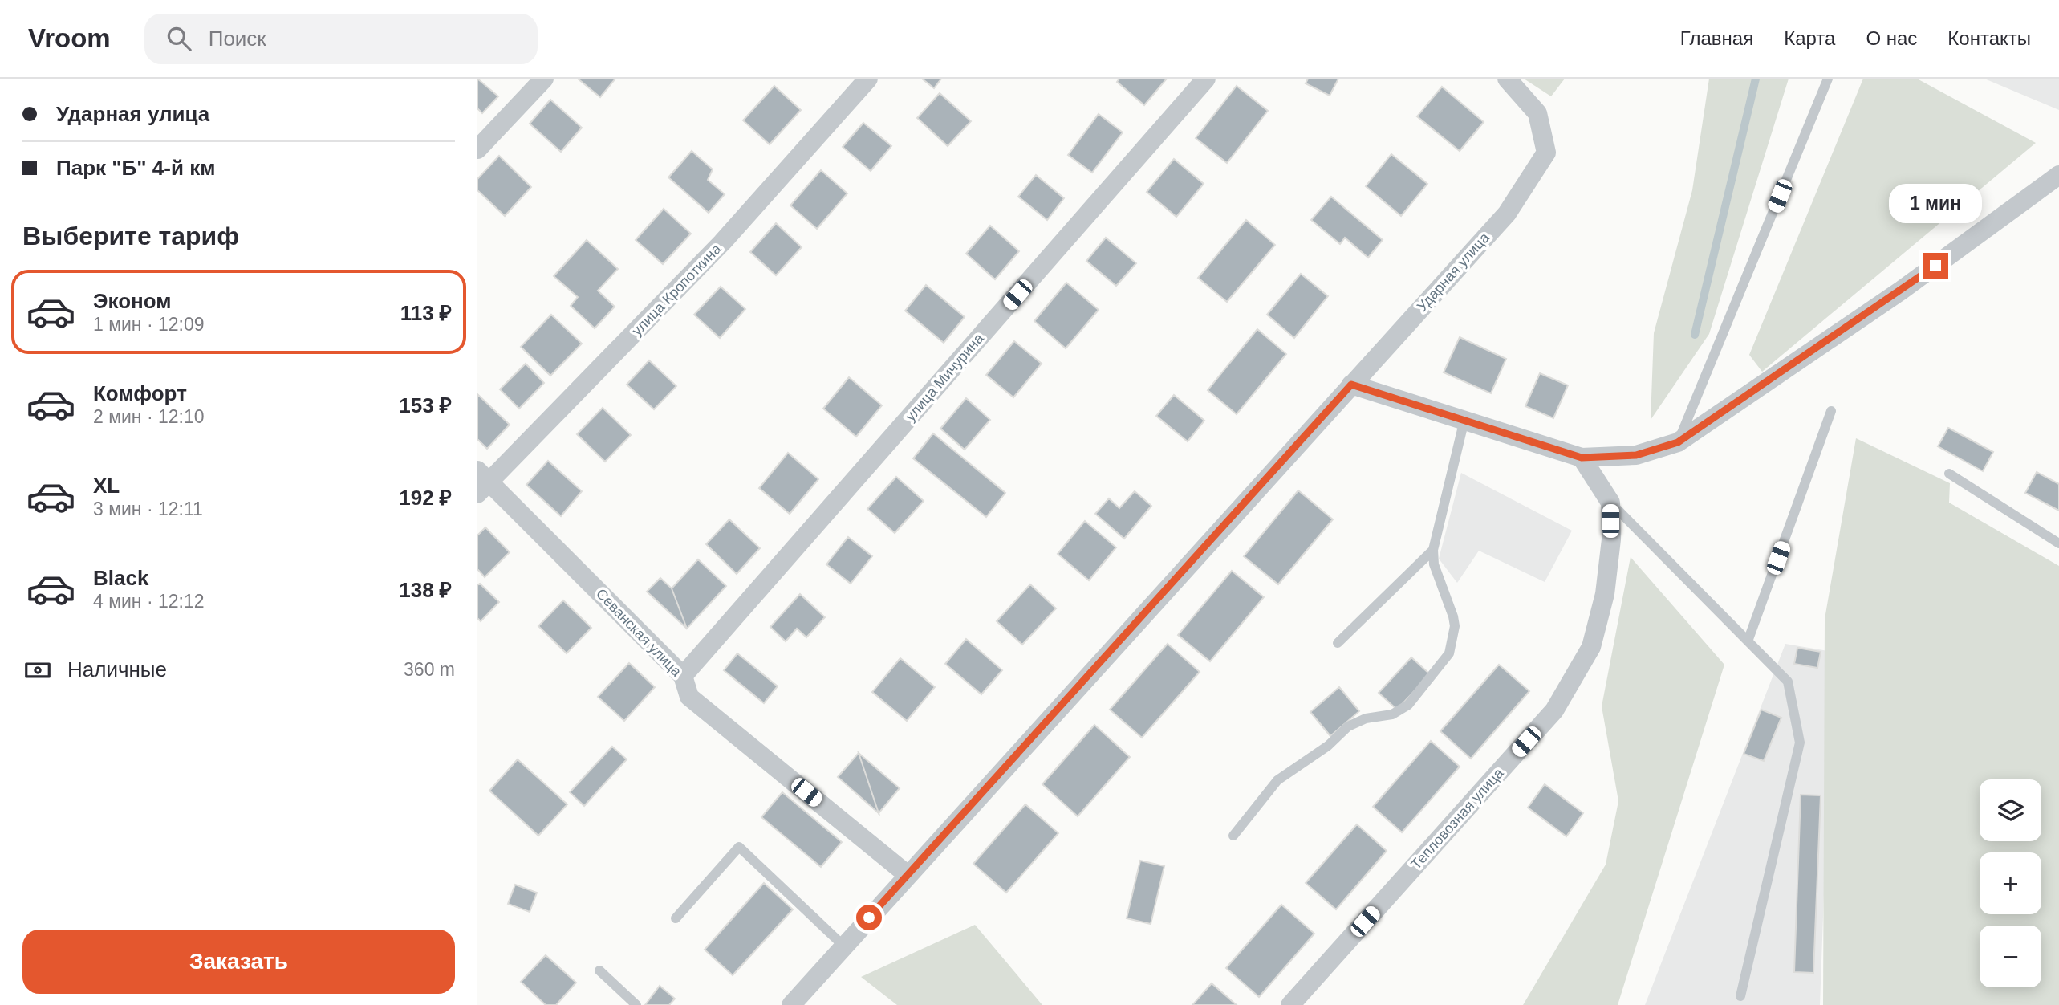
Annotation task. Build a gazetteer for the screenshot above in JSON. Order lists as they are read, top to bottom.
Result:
{
  "streets": {
    "street": [
      "Ударная улица",
      "улица Кропоткина",
      "улица Мичурина",
      "Севанская улица",
      "Тепловозная улица"
    ]
  },
  "crossings": [
    ["Ударная улица", "Севанская улица"],
    ["улица Кропоткина", "Севанская улица"],
    ["улица Мичурина", "Севанская улица"]
  ],
  "page": {
    "header": "Vroom",
    "search": "Поиск",
    "nav": [
      "Главная",
      "Карта",
      "О нас",
      "Контакты"
    ],
    "banner": ["Ударная улица", "Парк \"Б\" 4-й км"],
    "bubble": "1 мин",
    "heading": "Выберите тариф",
    "list": [
      {
        "name": "Эконом",
        "note": "1 мин · 12:09",
        "value": "113 ₽"
      },
      {
        "name": "Комфорт",
        "note": "2 мин · 12:10",
        "value": "153 ₽"
      },
      {
        "name": "XL",
        "note": "3 мин · 12:11",
        "value": "192 ₽"
      },
      {
        "name": "Black",
        "note": "4 мин · 12:12",
        "value": "138 ₽"
      }
    ],
    "pay": ["Наличные", "360 m"],
    "map_buttons": ["+", "−"],
    "buttons": "Заказать"
  }
}
